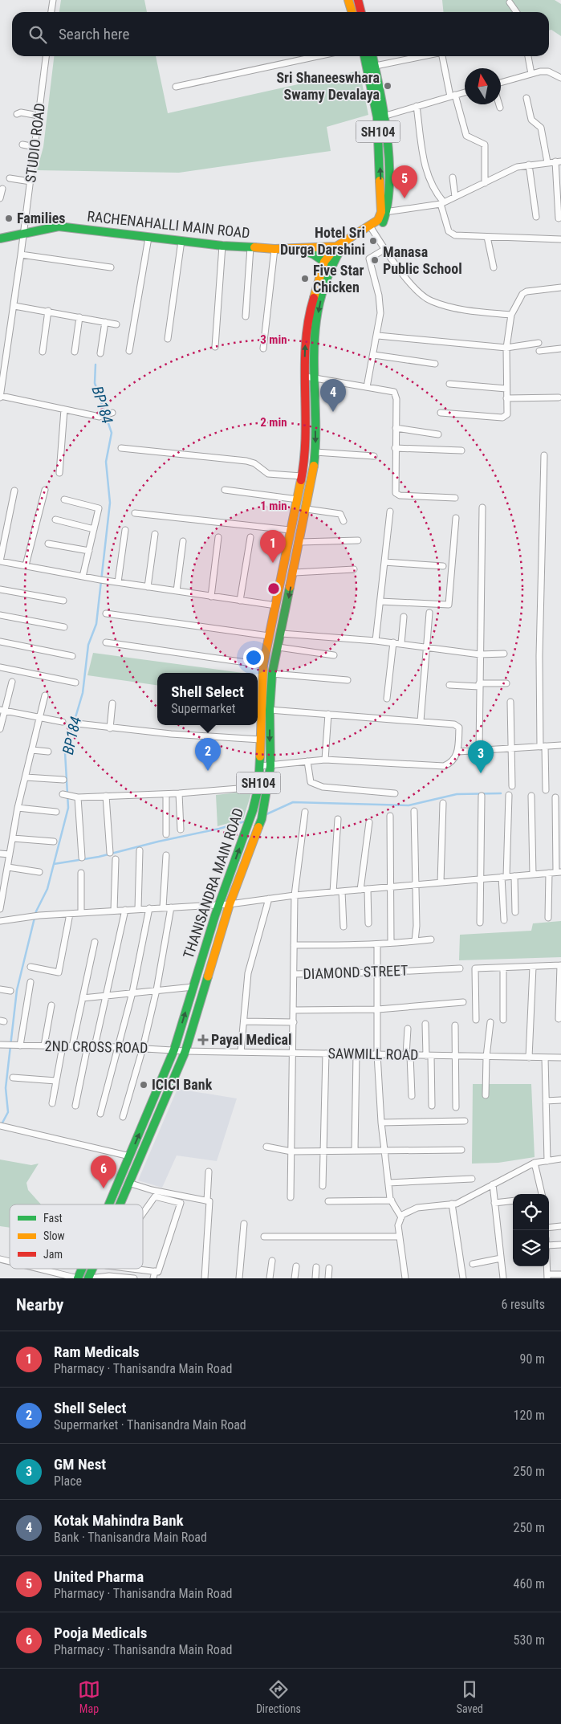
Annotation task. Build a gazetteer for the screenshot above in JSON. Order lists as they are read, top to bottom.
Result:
{
  "streets": {
    "main road": ["SH104", "RACHENAHALLI MAIN ROAD", "THANISANDRA MAIN ROAD"],
    "street": [
      "STUDIO ROAD",
      "DIAMOND STREET",
      "2ND CROSS ROAD",
      "SAWMILL ROAD"
    ]
  },
  "crossings": [
    ["STUDIO ROAD", "RACHENAHALLI MAIN ROAD"],
    ["RACHENAHALLI MAIN ROAD", "THANISANDRA MAIN ROAD"],
    ["THANISANDRA MAIN ROAD", "2ND CROSS ROAD"],
    ["THANISANDRA MAIN ROAD", "SAWMILL ROAD"],
    ["2ND CROSS ROAD", "SAWMILL ROAD"]
  ],
  "water": ["BP184"],
  "places": {
    "other": [
      "Sri Shaneeswhara Swamy Devalaya",
      "Families",
      "Hotel Sri Durga Darshini",
      "Manasa Public School",
      "Five Star Chicken",
      "ICICI Bank"
    ],
    "health": ["Payal Medical"]
  },
  "legend": ["Fast", "Slow", "Jam"],
  "north": "top",
  "page": {
    "search": "Search here",
    "pins": [
      "5",
      "4",
      "1",
      "2",
      "3",
      "6"
    ],
    "popup": ["Shell Select", "Supermarket"],
    "heading": ["Nearby", "6 results"],
    "list": [
      {
        "mark": "1",
        "name": "Ram Medicals",
        "note": "Pharmacy · Thanisandra Main Road",
        "value": "90 m"
      },
      {
        "mark": "2",
        "name": "Shell Select",
        "note": "Supermarket · Thanisandra Main Road",
        "value": "120 m"
      },
      {
        "mark": "3",
        "name": "GM Nest",
        "note": "Place",
        "value": "250 m"
      },
      {
        "mark": "4",
        "name": "Kotak Mahindra Bank",
        "note": "Bank · Thanisandra Main Road",
        "value": "250 m"
      },
      {
        "mark": "5",
        "name": "United Pharma",
        "note": "Pharmacy · Thanisandra Main Road",
        "value": "460 m"
      },
      {
        "mark": "6",
        "name": "Pooja Medicals",
        "note": "Pharmacy · Thanisandra Main Road",
        "value": "530 m"
      }
    ],
    "nav": ["Map", "Directions", "Saved"]
  },
  "rings": ["3 min", "2 min", "1 min"]
}
